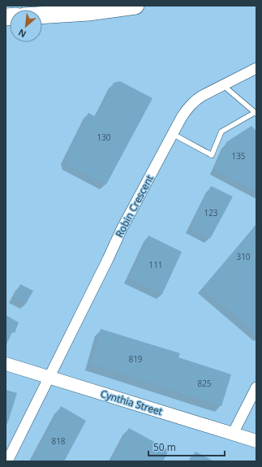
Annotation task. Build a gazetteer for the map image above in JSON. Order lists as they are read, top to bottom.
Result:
{
  "streets": {
    "street": ["Robin Crescent", "Cynthia Street"]
  },
  "crossings": [
    ["Robin Crescent", "Cynthia Street"]
  ],
  "house_numbers": [
    "130",
    "135",
    "123",
    "310",
    "111",
    "819",
    "825",
    "818"
  ],
  "scale_bar": "50 m",
  "north": "bottom left"
}
